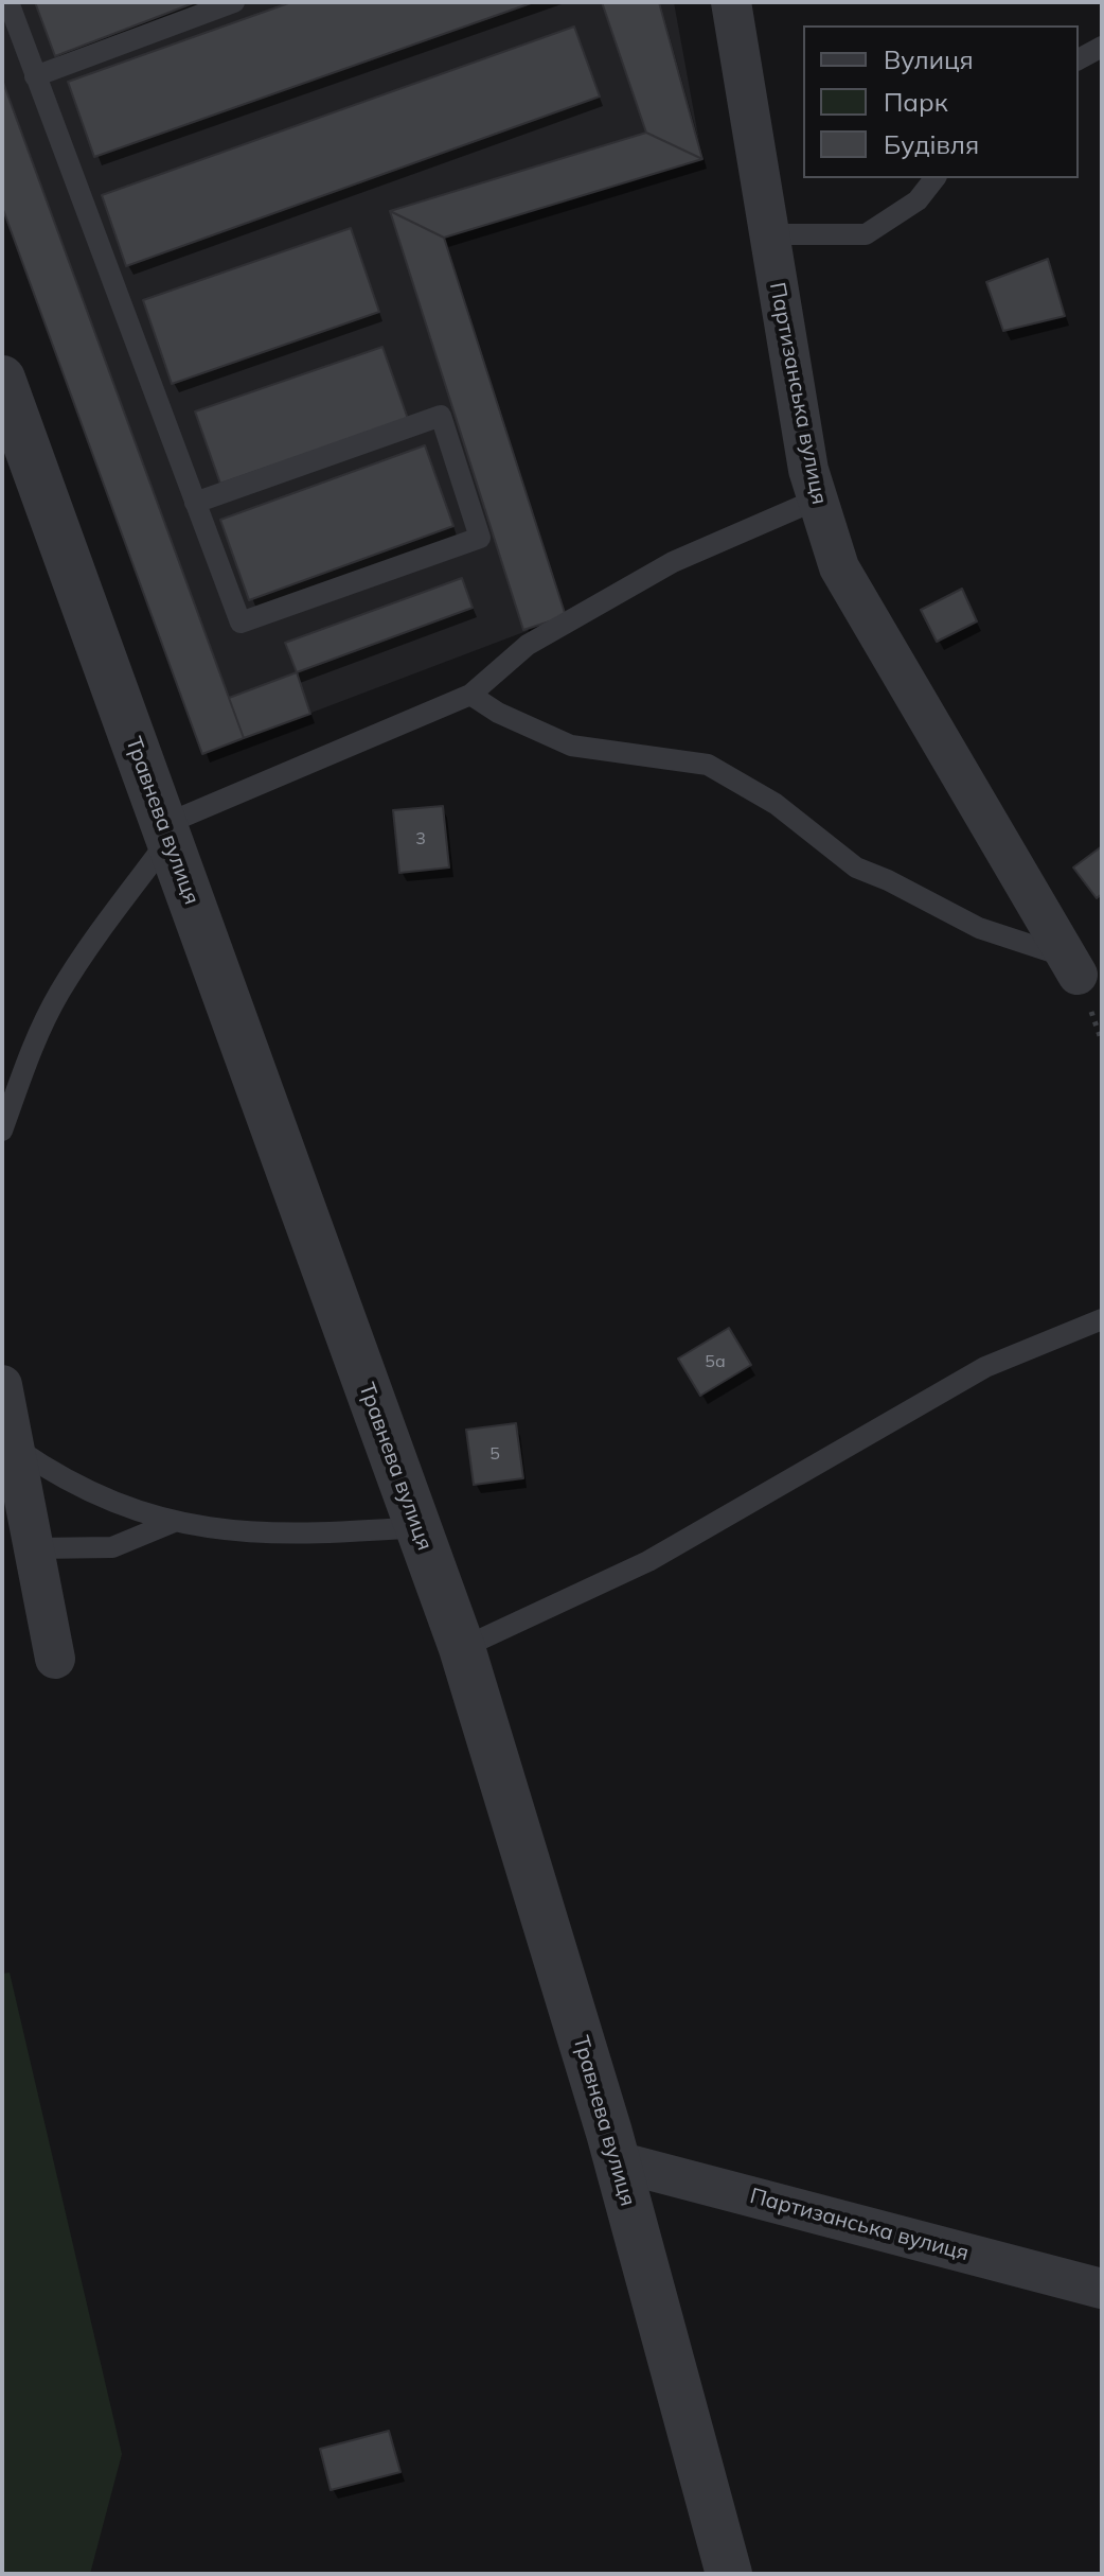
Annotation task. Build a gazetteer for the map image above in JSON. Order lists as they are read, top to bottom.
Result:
{
  "streets": {
    "street": ["Партизанська вулиця", "Травнева вулиця"]
  },
  "crossings": [
    ["Партизанська вулиця", "Травнева вулиця"]
  ],
  "house_numbers": ["3", "5а", "5"],
  "legend": ["Вулиця", "Парк", "Будівля"]
}
